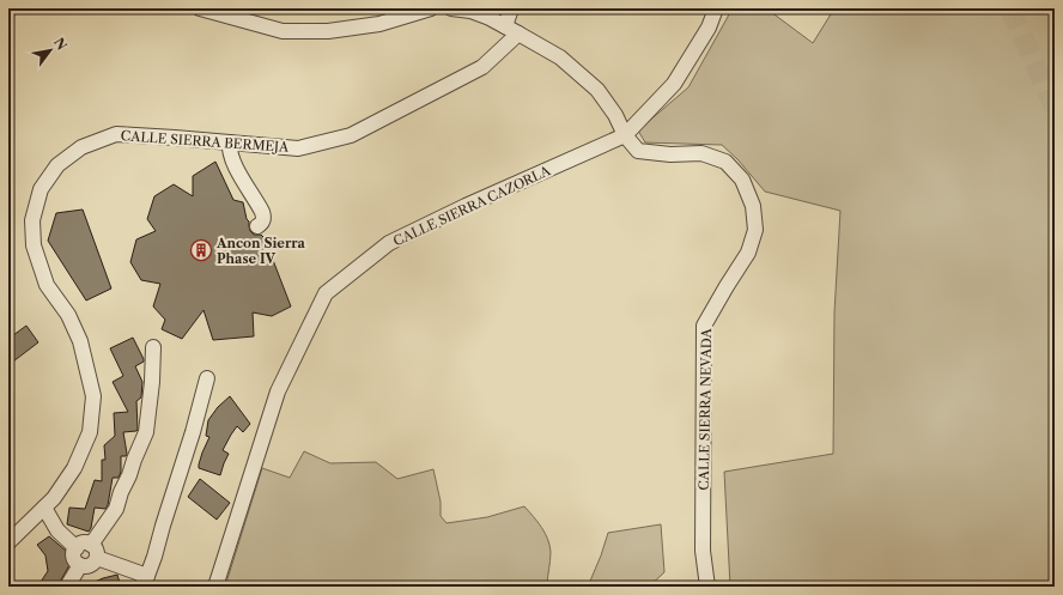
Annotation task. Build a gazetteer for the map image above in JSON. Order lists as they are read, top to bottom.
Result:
{
  "streets": {
    "street": ["CALLE SIERRA BERMEJA", "CALLE SIERRA CAZORLA", "CALLE SIERRA NEVADA"]
  },
  "crossings": [
    ["CALLE SIERRA CAZORLA", "CALLE SIERRA NEVADA"]
  ],
  "places": {
    "building": ["Ancon Sierra Phase IV"]
  },
  "north": "top right"
}
